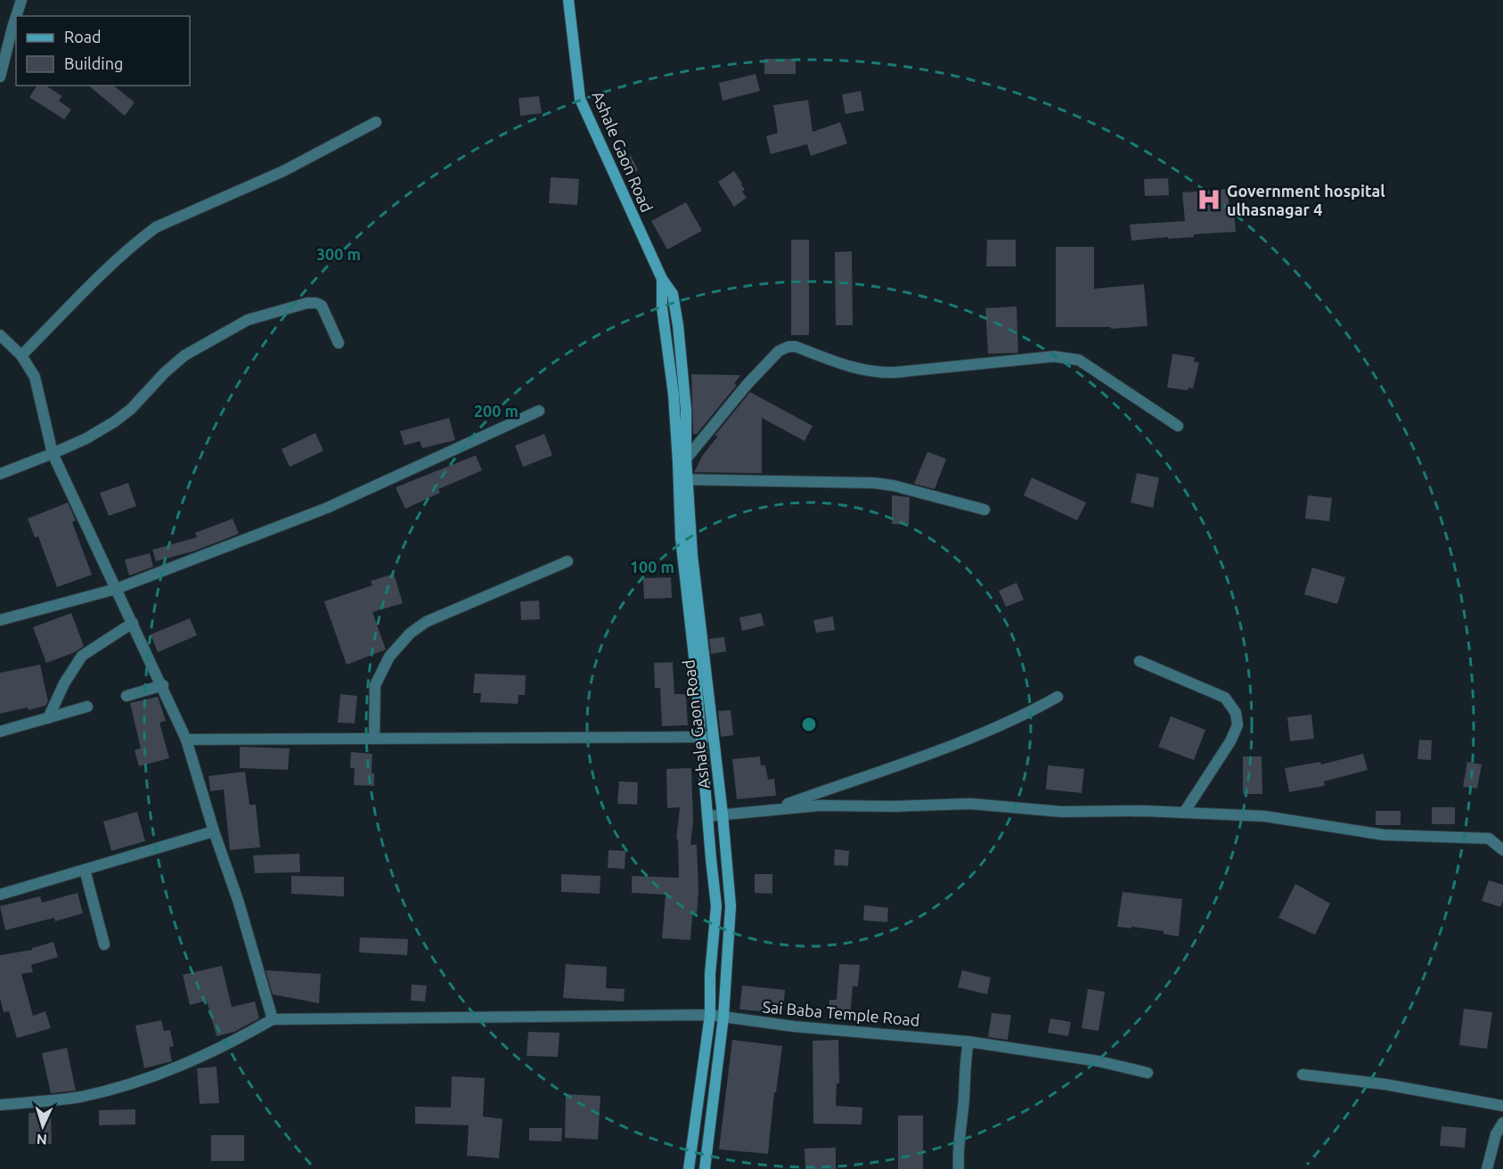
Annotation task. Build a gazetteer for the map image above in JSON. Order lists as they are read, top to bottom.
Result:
{
  "streets": {
    "street": ["Ashale Gaon Road", "Sai Baba Temple Road"]
  },
  "crossings": [
    ["Ashale Gaon Road", "Sai Baba Temple Road"]
  ],
  "places": {
    "hospital": ["Government hospital ulhasnagar 4"]
  },
  "legend": ["Road", "Building"],
  "north": "bottom",
  "rings": ["300 m", "200 m", "100 m"]
}
